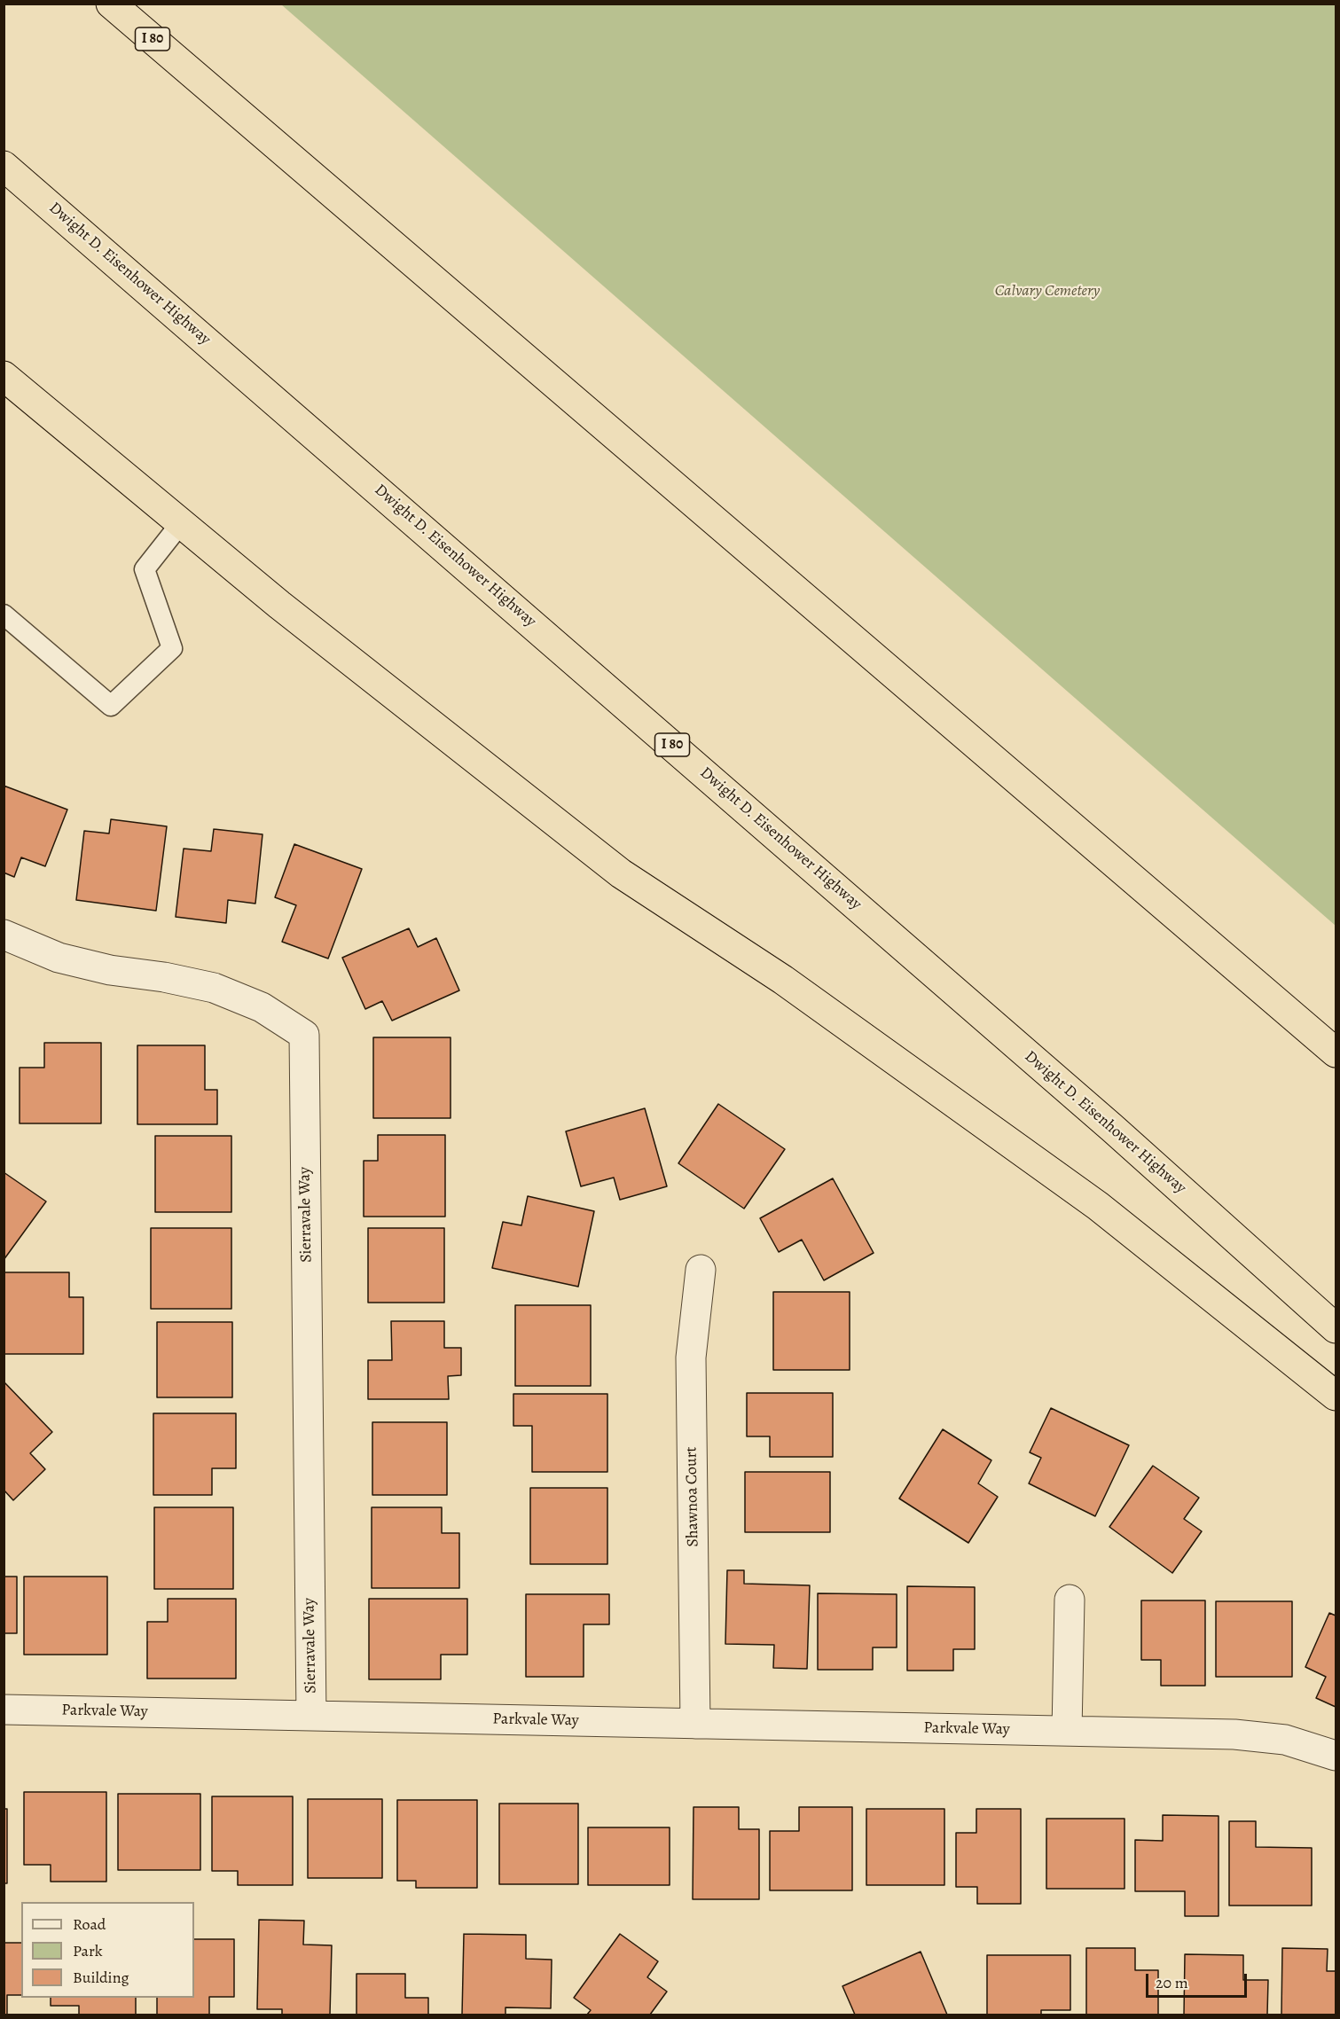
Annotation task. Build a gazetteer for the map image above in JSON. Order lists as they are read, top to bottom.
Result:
{
  "streets": {
    "highway": ["I 80", "Dwight D. Eisenhower Highway"],
    "street": ["Sierravale Way", "Shawnoa Court", "Parkvale Way"]
  },
  "crossings": [
    ["Sierravale Way", "Parkvale Way"],
    ["Shawnoa Court", "Parkvale Way"]
  ],
  "parks": ["Calvary Cemetery"],
  "legend": ["Road", "Park", "Building"],
  "scale_bar": "20 m"
}
